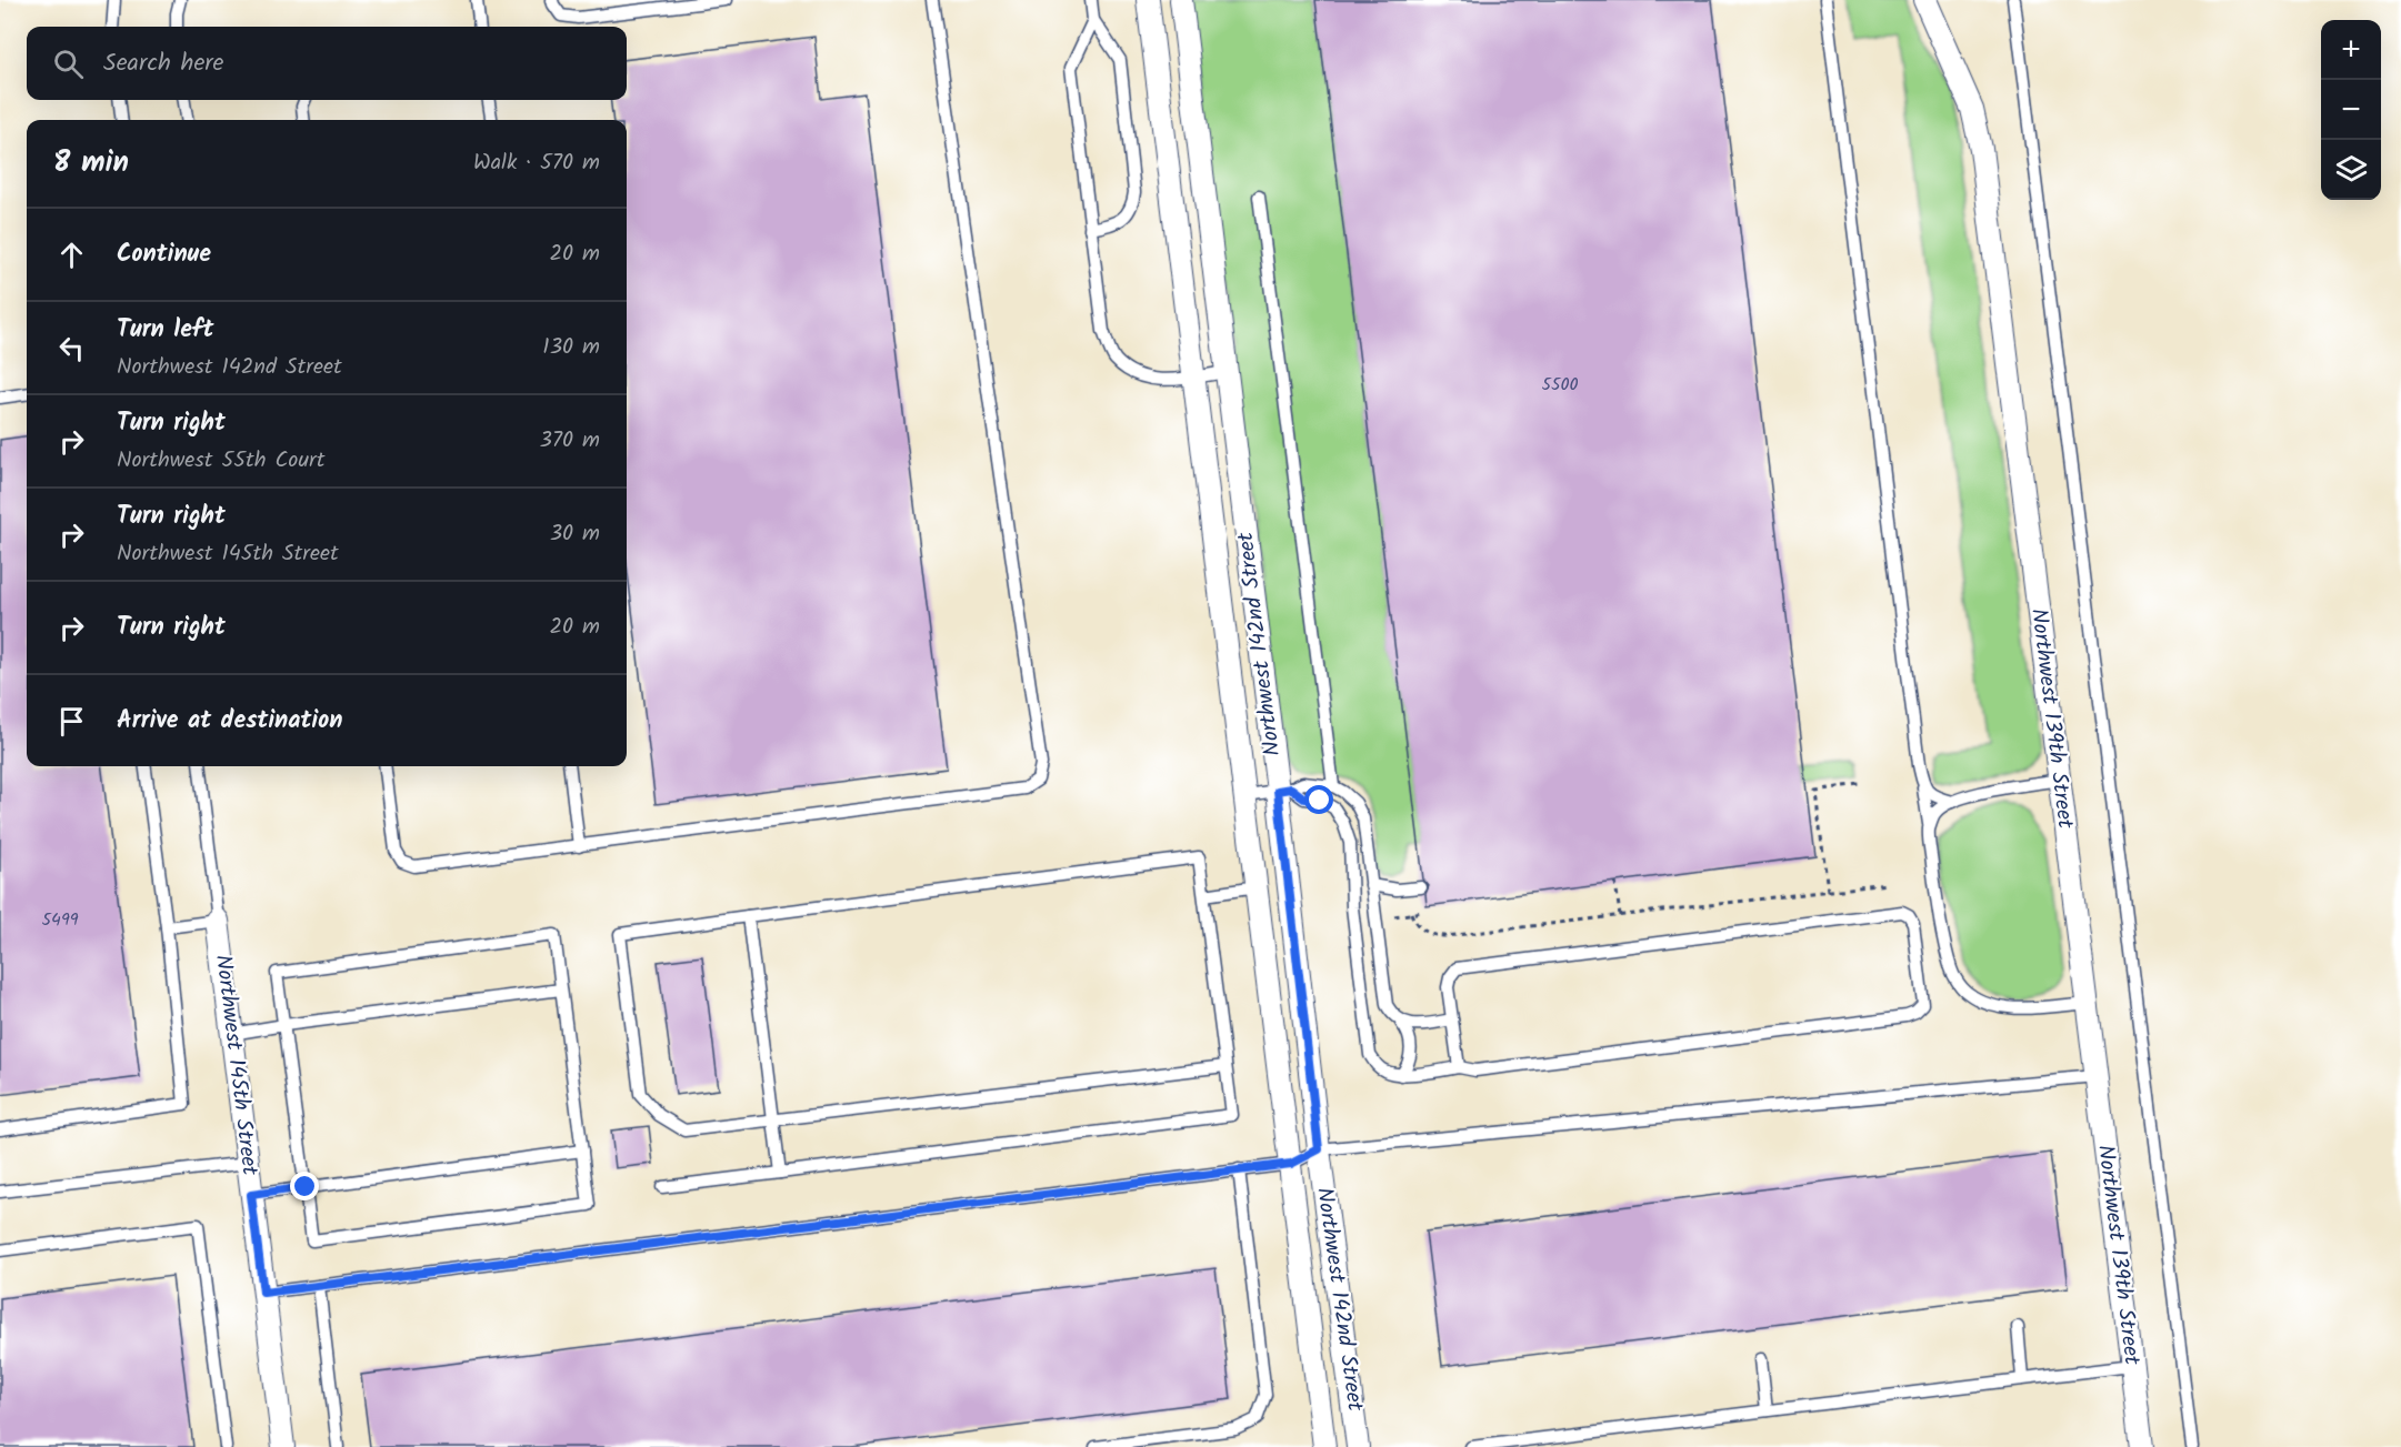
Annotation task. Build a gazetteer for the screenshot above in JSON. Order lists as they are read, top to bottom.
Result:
{
  "streets": {
    "street": ["Northwest 142nd Street", "Northwest 139th Street", "Northwest 145th Street"]
  },
  "house_numbers": ["5500", "5499"],
  "page": {
    "map_buttons": ["+", "−"],
    "search": "Search here",
    "heading": ["8 min", "Walk · 570 m"],
    "list": [
      ["Continue", "20 m"],
      ["Turn left", "Northwest 142nd Street", "130 m"],
      ["Turn right", "Northwest 55th Court", "370 m"],
      ["Turn right", "Northwest 145th Street", "30 m"],
      ["Turn right", "20 m"],
      "Arrive at destination"
    ]
  }
}
